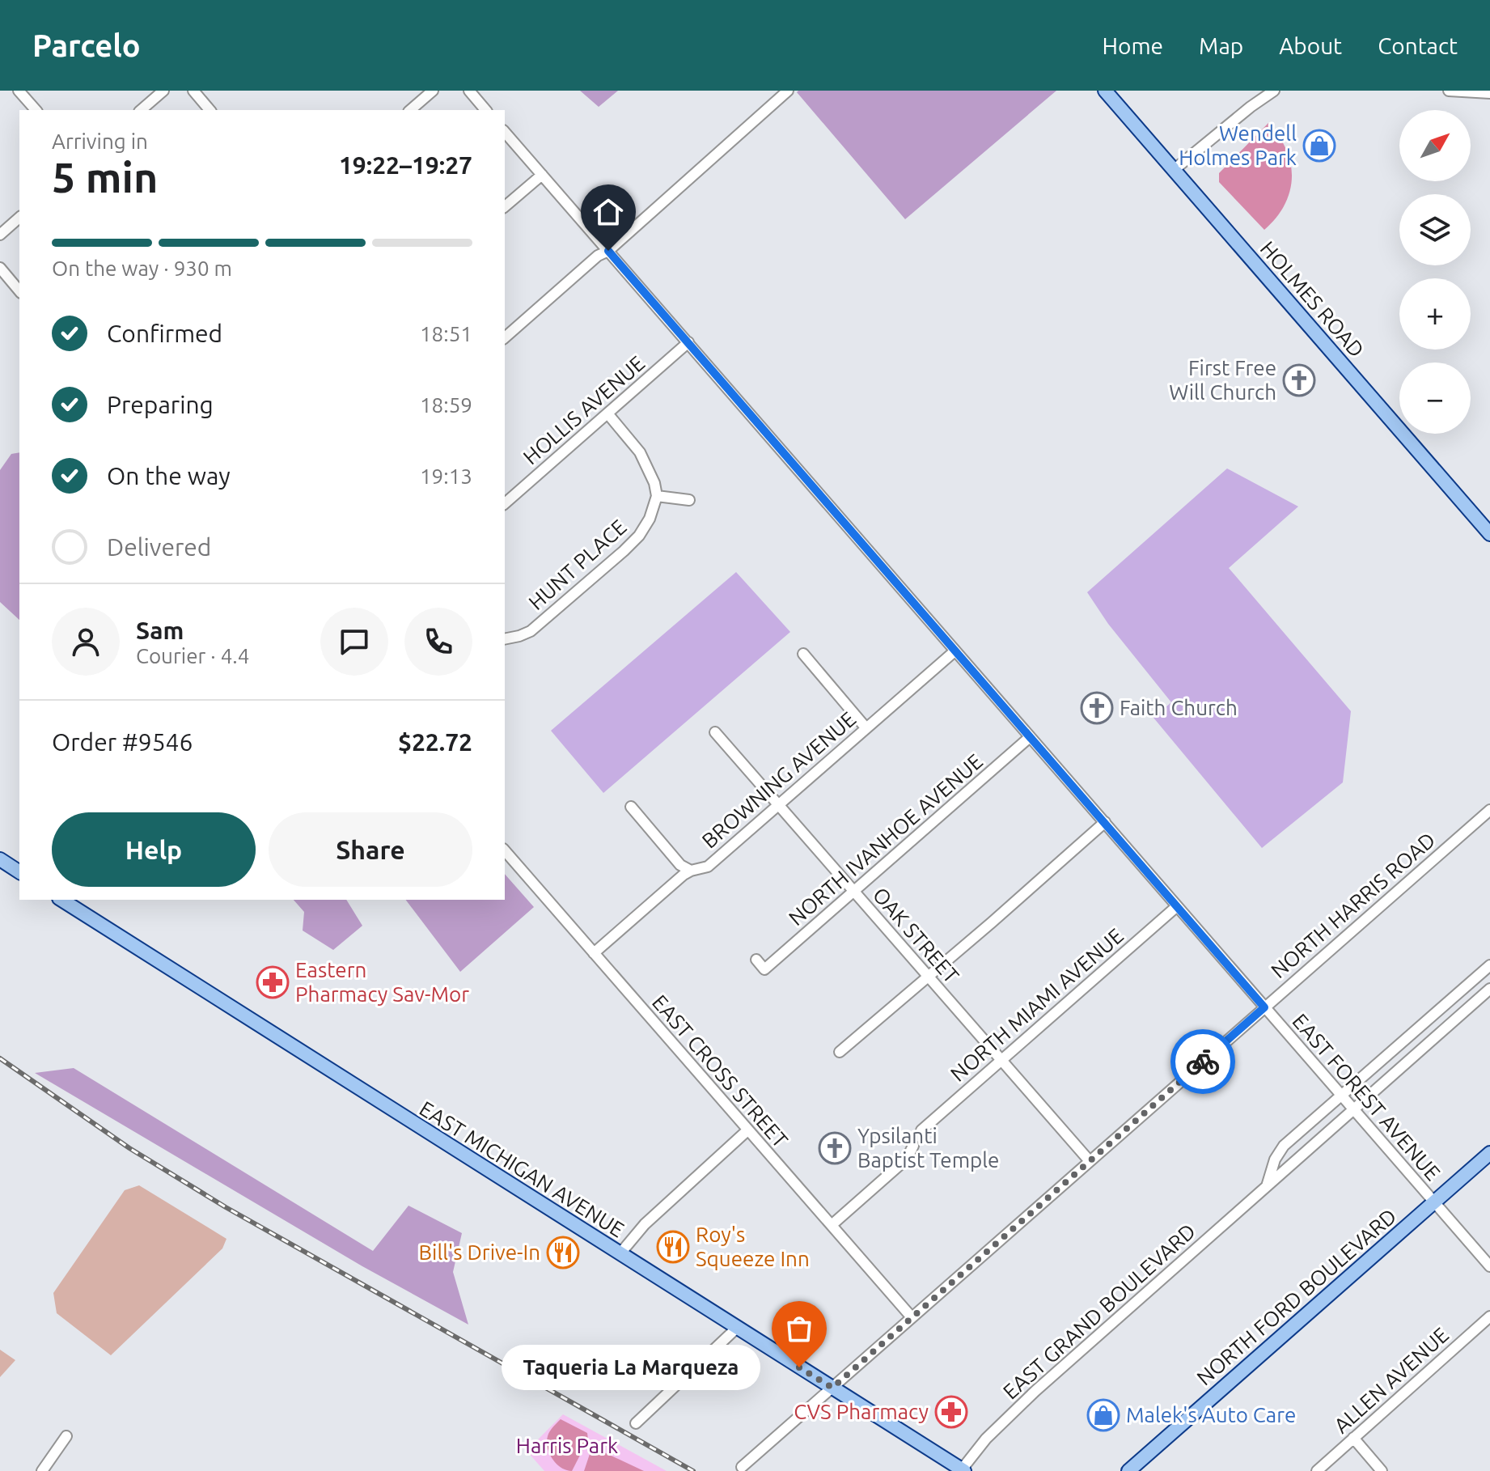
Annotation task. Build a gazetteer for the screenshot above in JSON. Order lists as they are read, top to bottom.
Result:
{
  "streets": {
    "main road": ["HOLMES ROAD", "EAST MICHIGAN AVENUE", "NORTH FORD BOULEVARD"],
    "street": [
      "HOLLIS AVENUE",
      "HUNT PLACE",
      "BROWNING AVENUE",
      "NORTH IVANHOE AVENUE",
      "NORTH HARRIS ROAD",
      "OAK STREET",
      "NORTH MIAMI AVENUE",
      "EAST CROSS STREET",
      "EAST FOREST AVENUE",
      "EAST GRAND BOULEVARD",
      "ALLEN AVENUE"
    ]
  },
  "crossings": [
    ["HOLLIS AVENUE", "EAST FOREST AVENUE"],
    ["BROWNING AVENUE", "OAK STREET"],
    ["BROWNING AVENUE", "EAST CROSS STREET"],
    ["BROWNING AVENUE", "EAST FOREST AVENUE"],
    ["NORTH IVANHOE AVENUE", "OAK STREET"],
    ["NORTH IVANHOE AVENUE", "EAST FOREST AVENUE"],
    ["NORTH HARRIS ROAD", "OAK STREET"],
    ["NORTH HARRIS ROAD", "EAST CROSS STREET"],
    ["NORTH HARRIS ROAD", "EAST FOREST AVENUE"],
    ["NORTH HARRIS ROAD", "EAST MICHIGAN AVENUE"],
    ["OAK STREET", "NORTH MIAMI AVENUE"],
    ["NORTH MIAMI AVENUE", "EAST FOREST AVENUE"],
    ["EAST FOREST AVENUE", "NORTH FORD BOULEVARD"],
    ["EAST FOREST AVENUE", "EAST GRAND BOULEVARD"],
    ["EAST MICHIGAN AVENUE", "EAST GRAND BOULEVARD"]
  ],
  "parks": ["Harris Park"],
  "places": {
    "shop": ["Wendell Holmes Park", "Malek's Auto Care"],
    "church": ["First Free Will Church", "Faith Church", "Ypsilanti Baptist Temple"],
    "pharmacy": ["Eastern Pharmacy Sav-Mor", "CVS Pharmacy"],
    "restaurant": ["Roy's Squeeze Inn", "Bill's Drive-In"],
    "other": ["Taqueria La Marqueza"]
  },
  "north": "top right",
  "page": {
    "header": "Parcelo",
    "nav": [
      "Home",
      "Map",
      "About",
      "Contact"
    ],
    "map_buttons": ["+", "−"],
    "heading": ["5 min", "Arriving in", "19:22–19:27"],
    "panel": [
      "Sam",
      "Courier · 4.4",
      "Order #9546",
      "$22.72"
    ],
    "bar": "On the way · 930 m",
    "list": [
      ["Confirmed", "18:51"],
      ["Preparing", "18:59"],
      ["On the way", "19:13"],
      "Delivered"
    ],
    "buttons": ["Help", "Share"],
    "bubble": "Taqueria La Marqueza"
  }
}
